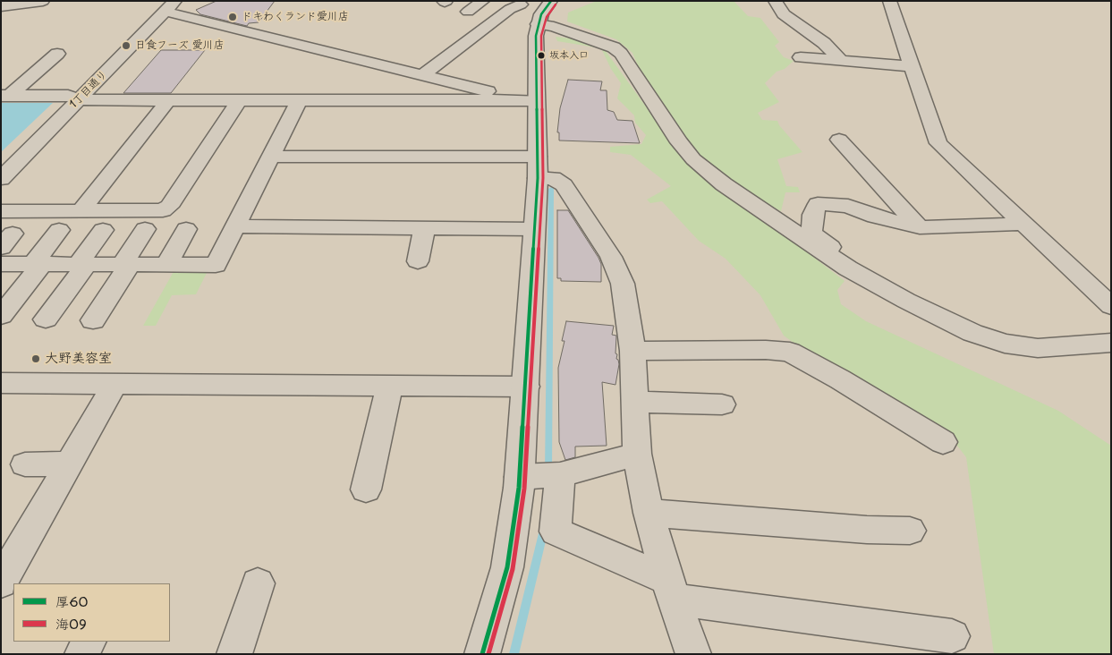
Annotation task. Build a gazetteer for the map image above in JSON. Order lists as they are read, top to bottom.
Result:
{
  "streets": {
    "street": ["1丁目通り"]
  },
  "places": [
    "ドキわくランド愛川店",
    "日食フーズ 愛川店",
    "坂本入口",
    "大野美容室"
  ],
  "lines": ["transit line 厚60", "transit line 海09"],
  "legend": ["厚60", "海09"]
}
